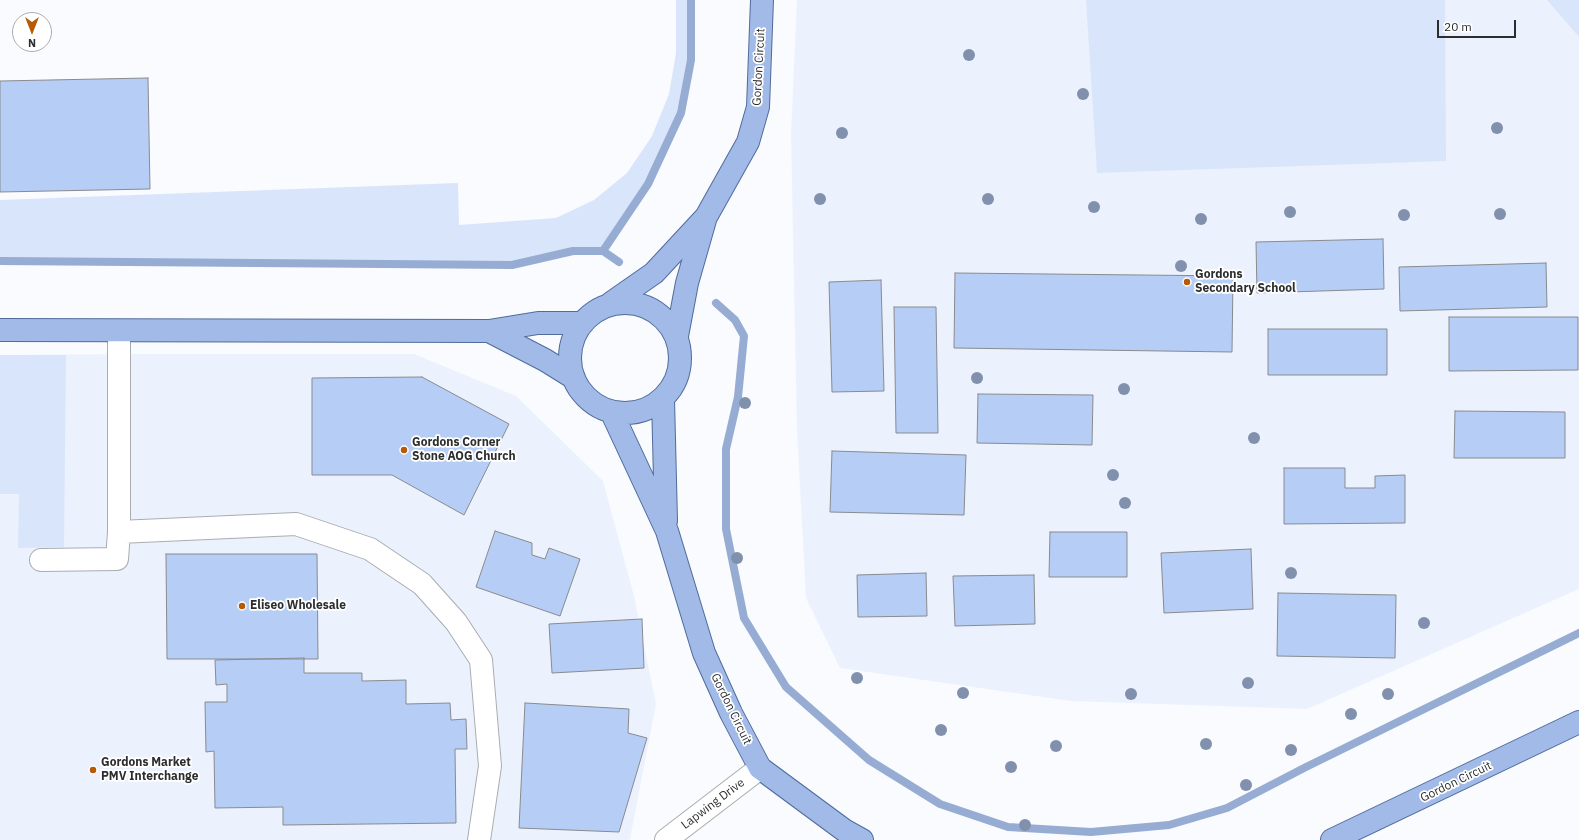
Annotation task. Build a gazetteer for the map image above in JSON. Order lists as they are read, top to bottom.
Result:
{
  "streets": {
    "main road": ["Gordon Circuit"],
    "street": ["Lapwing Drive"]
  },
  "crossings": [
    ["Gordon Circuit", "Lapwing Drive"]
  ],
  "places": [
    "Gordons Secondary School",
    "Gordons Corner Stone AOG Church",
    "Eliseo Wholesale",
    "Gordons Market PMV Interchange"
  ],
  "scale_bar": "20 m",
  "north": "bottom"
}
